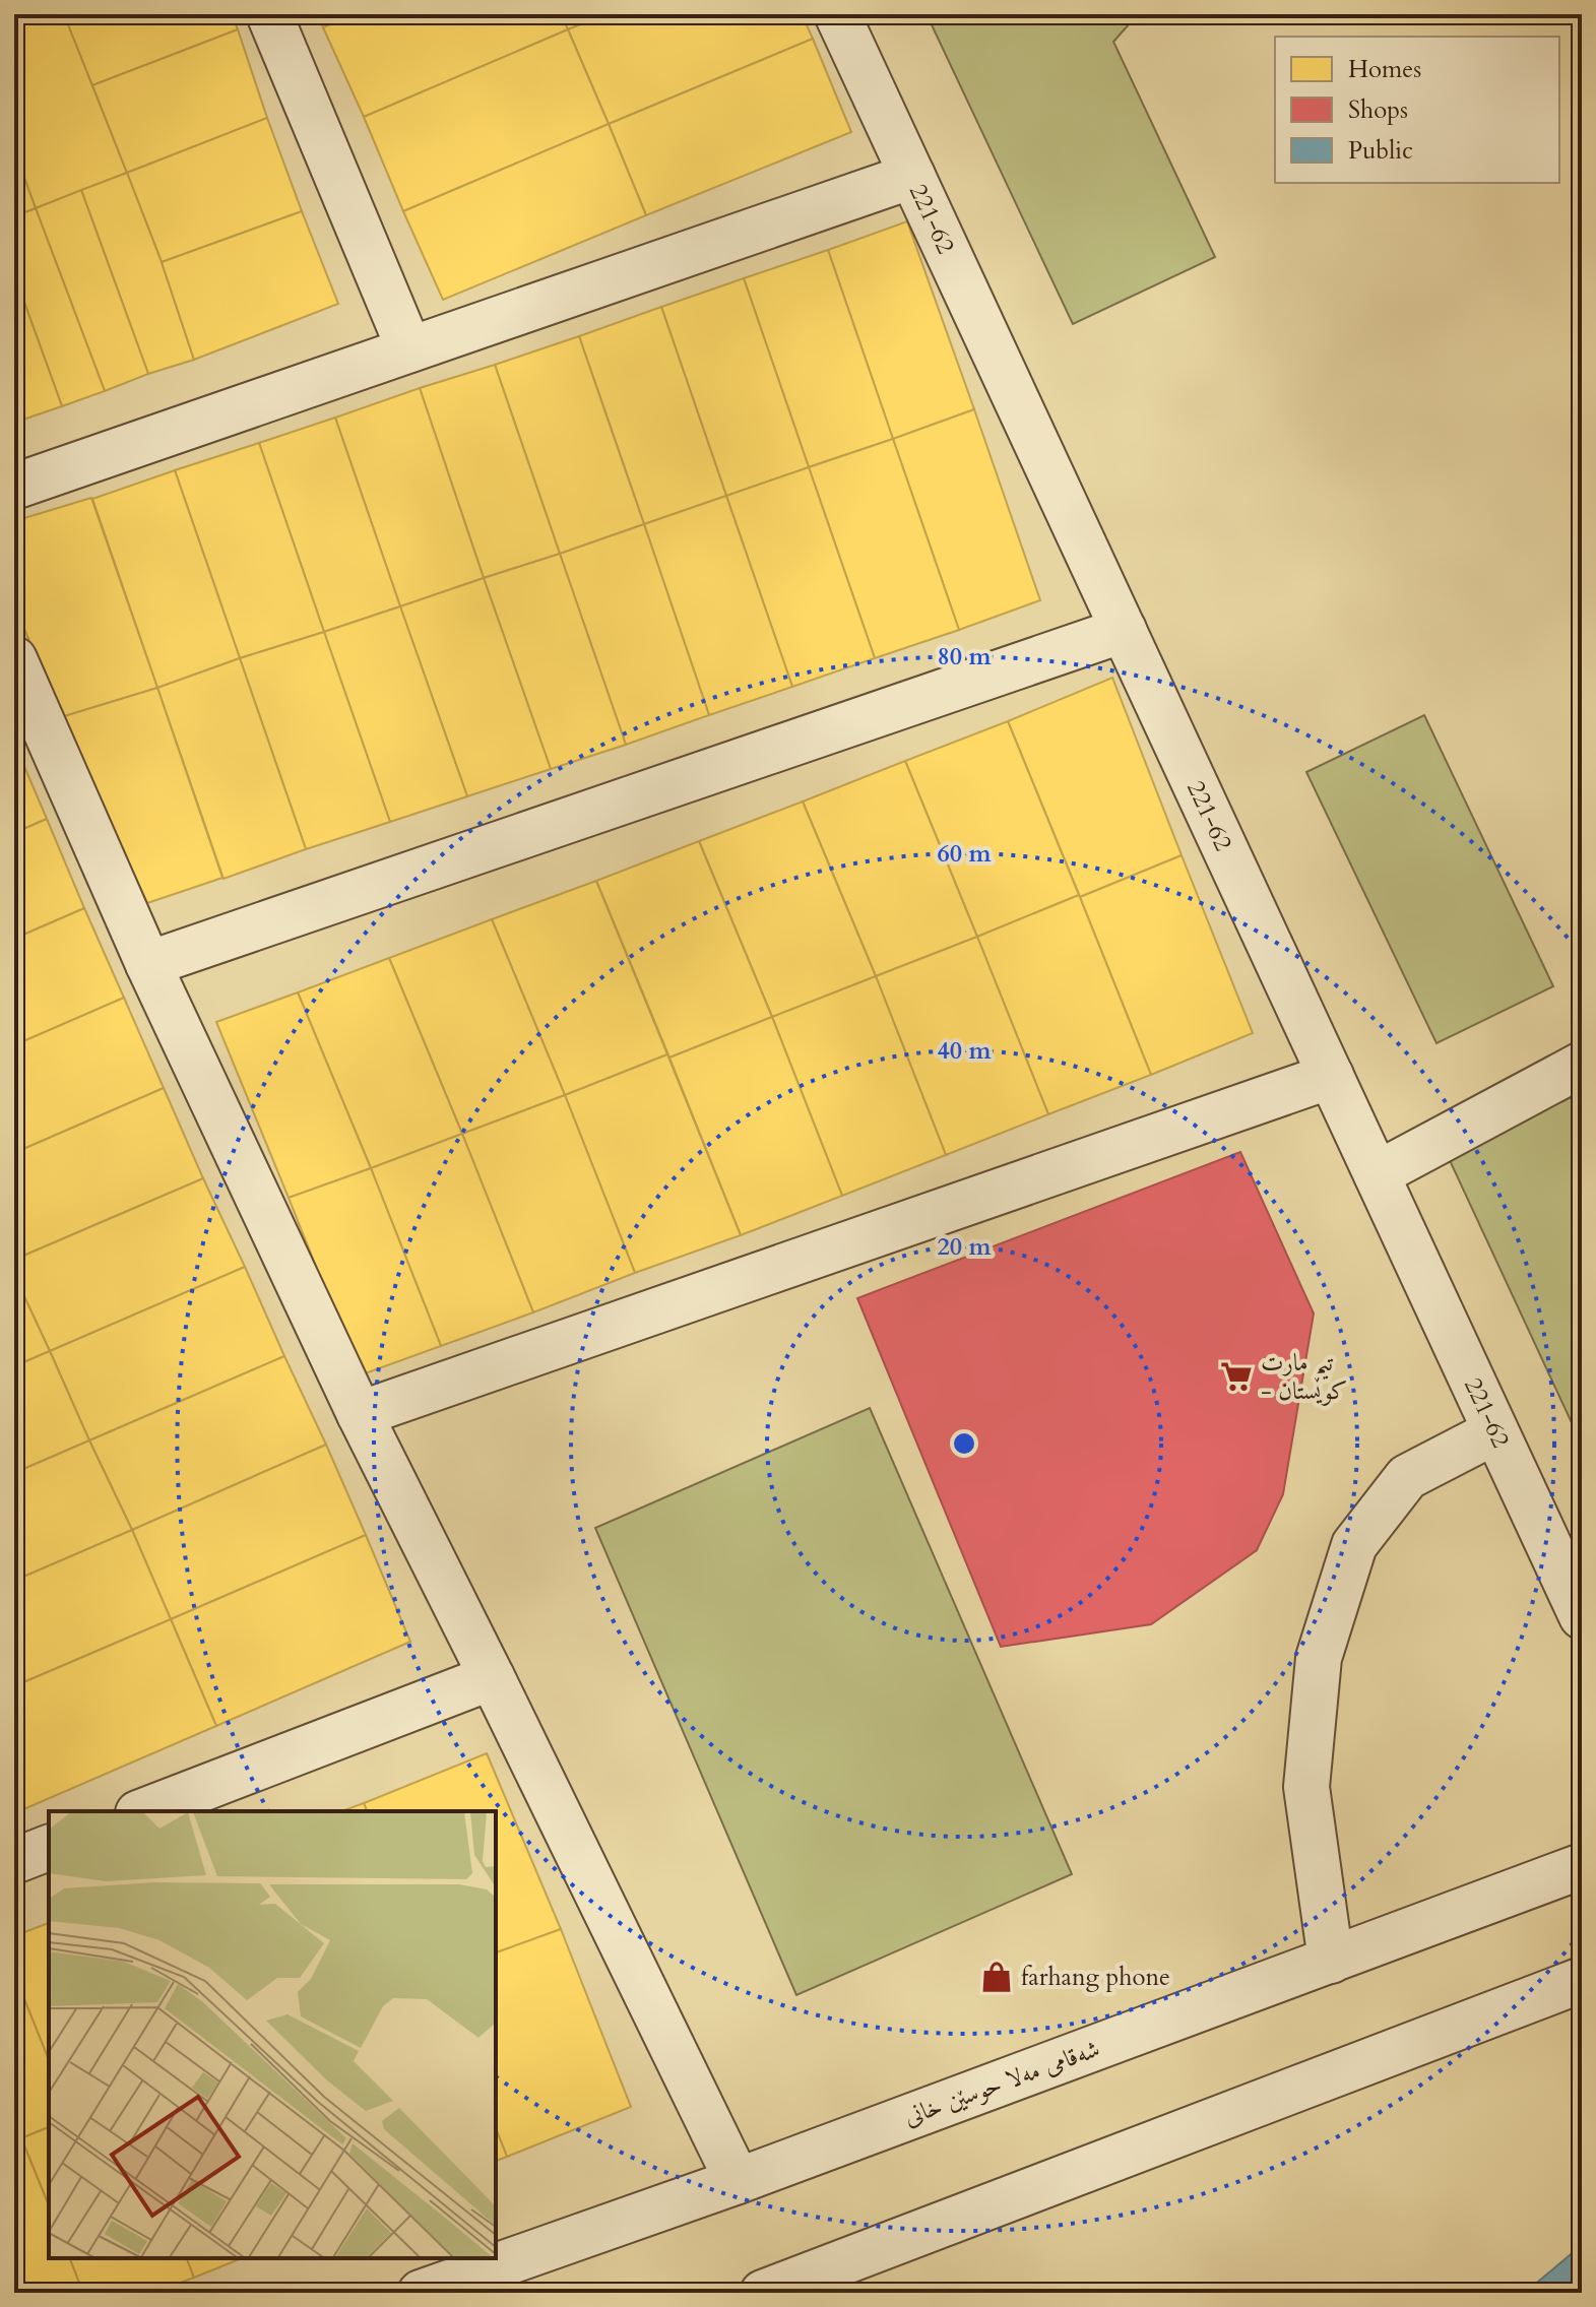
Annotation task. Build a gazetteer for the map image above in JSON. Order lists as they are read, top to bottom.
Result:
{
  "streets": {
    "street": ["221-62", "شەقامی مەلا حوسێن خانی"]
  },
  "places": {
    "supermarket": ["تیم مارت - کوێستان"],
    "shop": ["farhang phone"]
  },
  "legend": ["Homes", "Shops", "Public"],
  "rings": [
    "80 m",
    "60 m",
    "40 m",
    "20 m"
  ]
}
